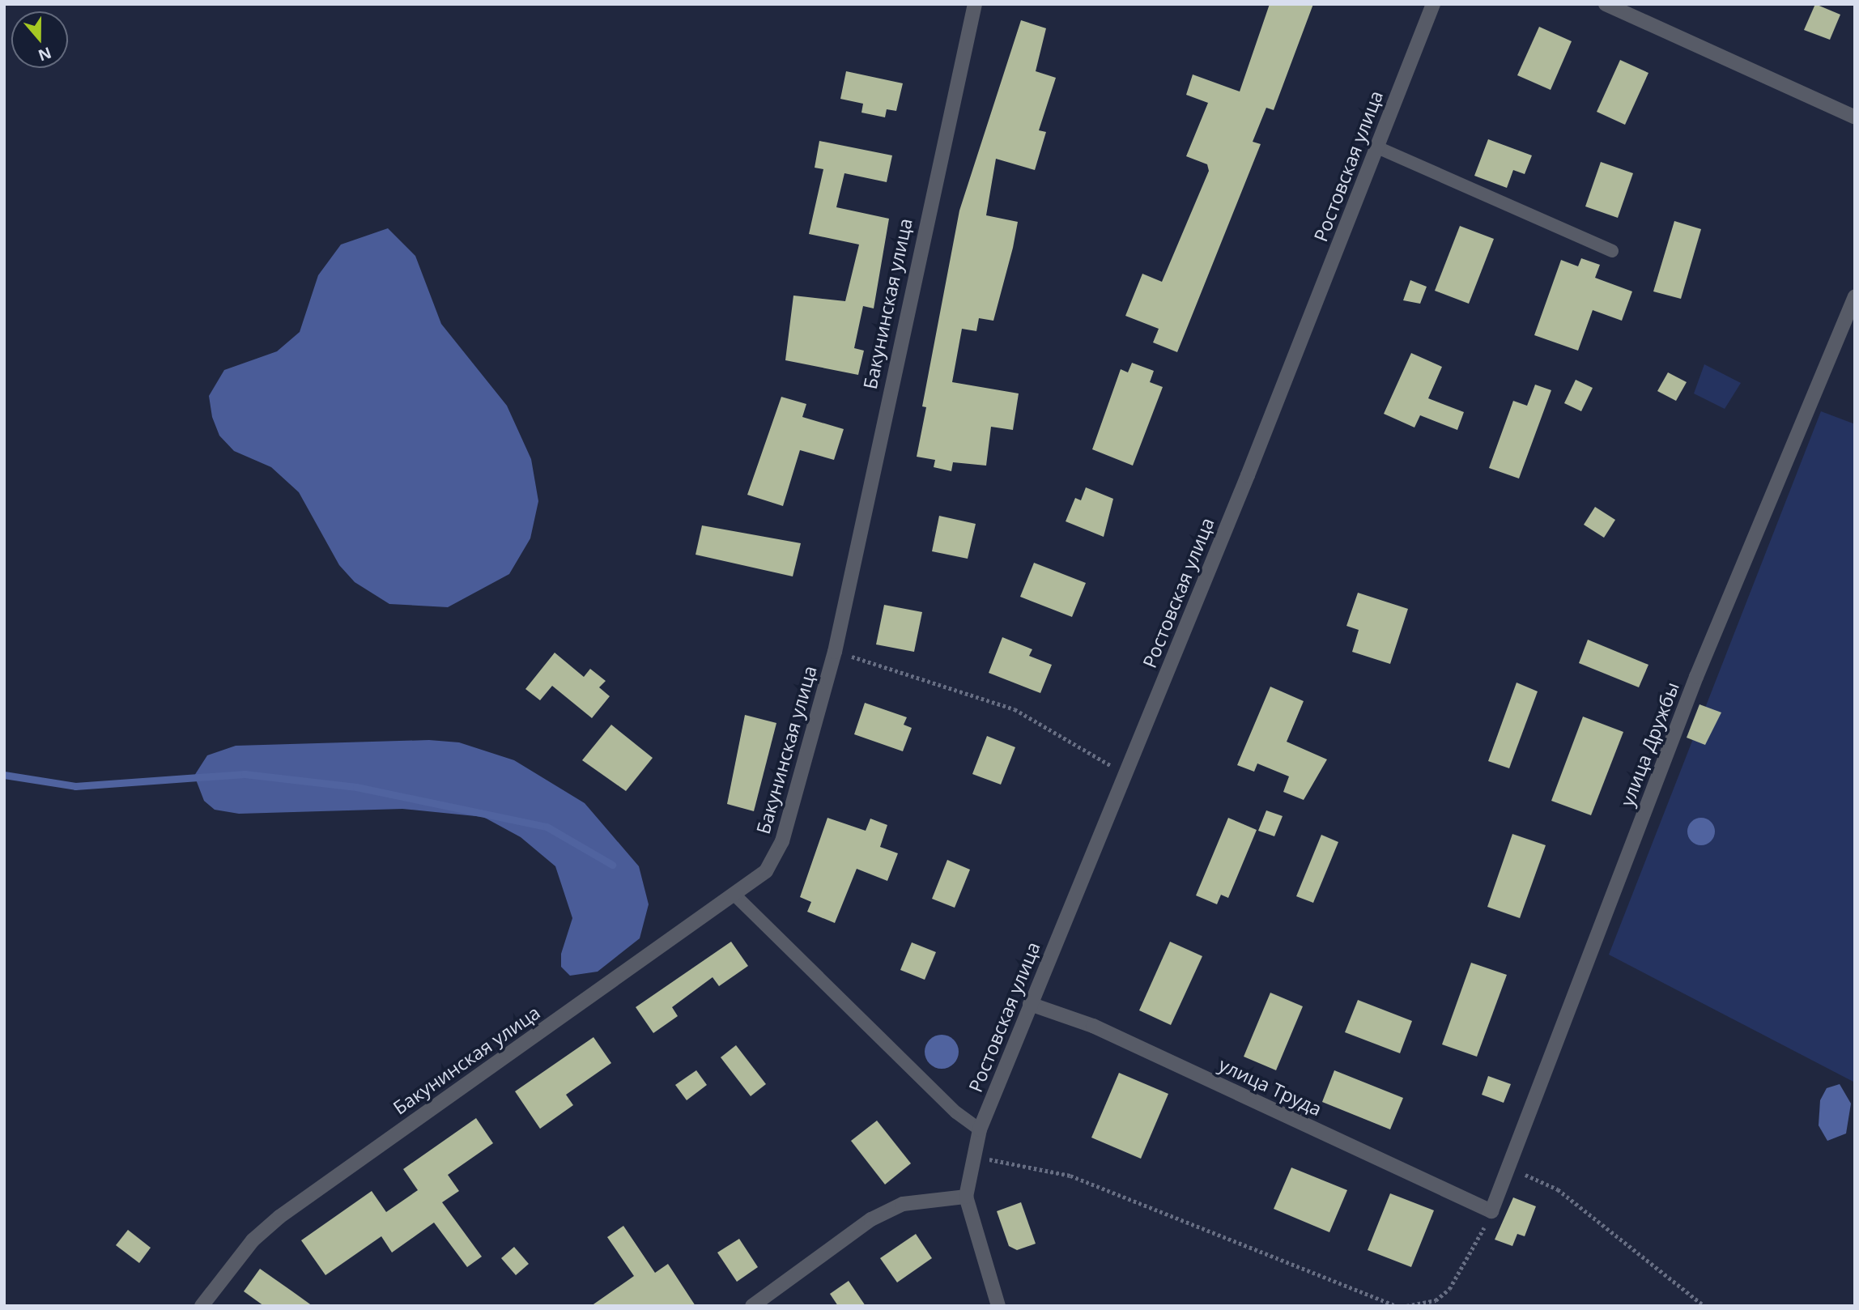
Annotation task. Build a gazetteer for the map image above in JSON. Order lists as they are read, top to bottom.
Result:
{
  "streets": {
    "street": [
      "Ростовская улица",
      "Бакунинская улица",
      "улица Дружбы",
      "улица Труда"
    ]
  },
  "crossings": [
    ["Ростовская улица", "улица Труда"],
    ["улица Дружбы", "улица Труда"]
  ],
  "north": "bottom"
}
